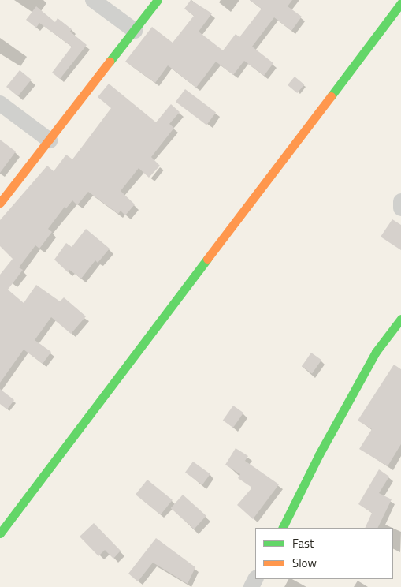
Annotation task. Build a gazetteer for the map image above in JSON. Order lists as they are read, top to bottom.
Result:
{
  "legend": ["Fast", "Slow"]
}
